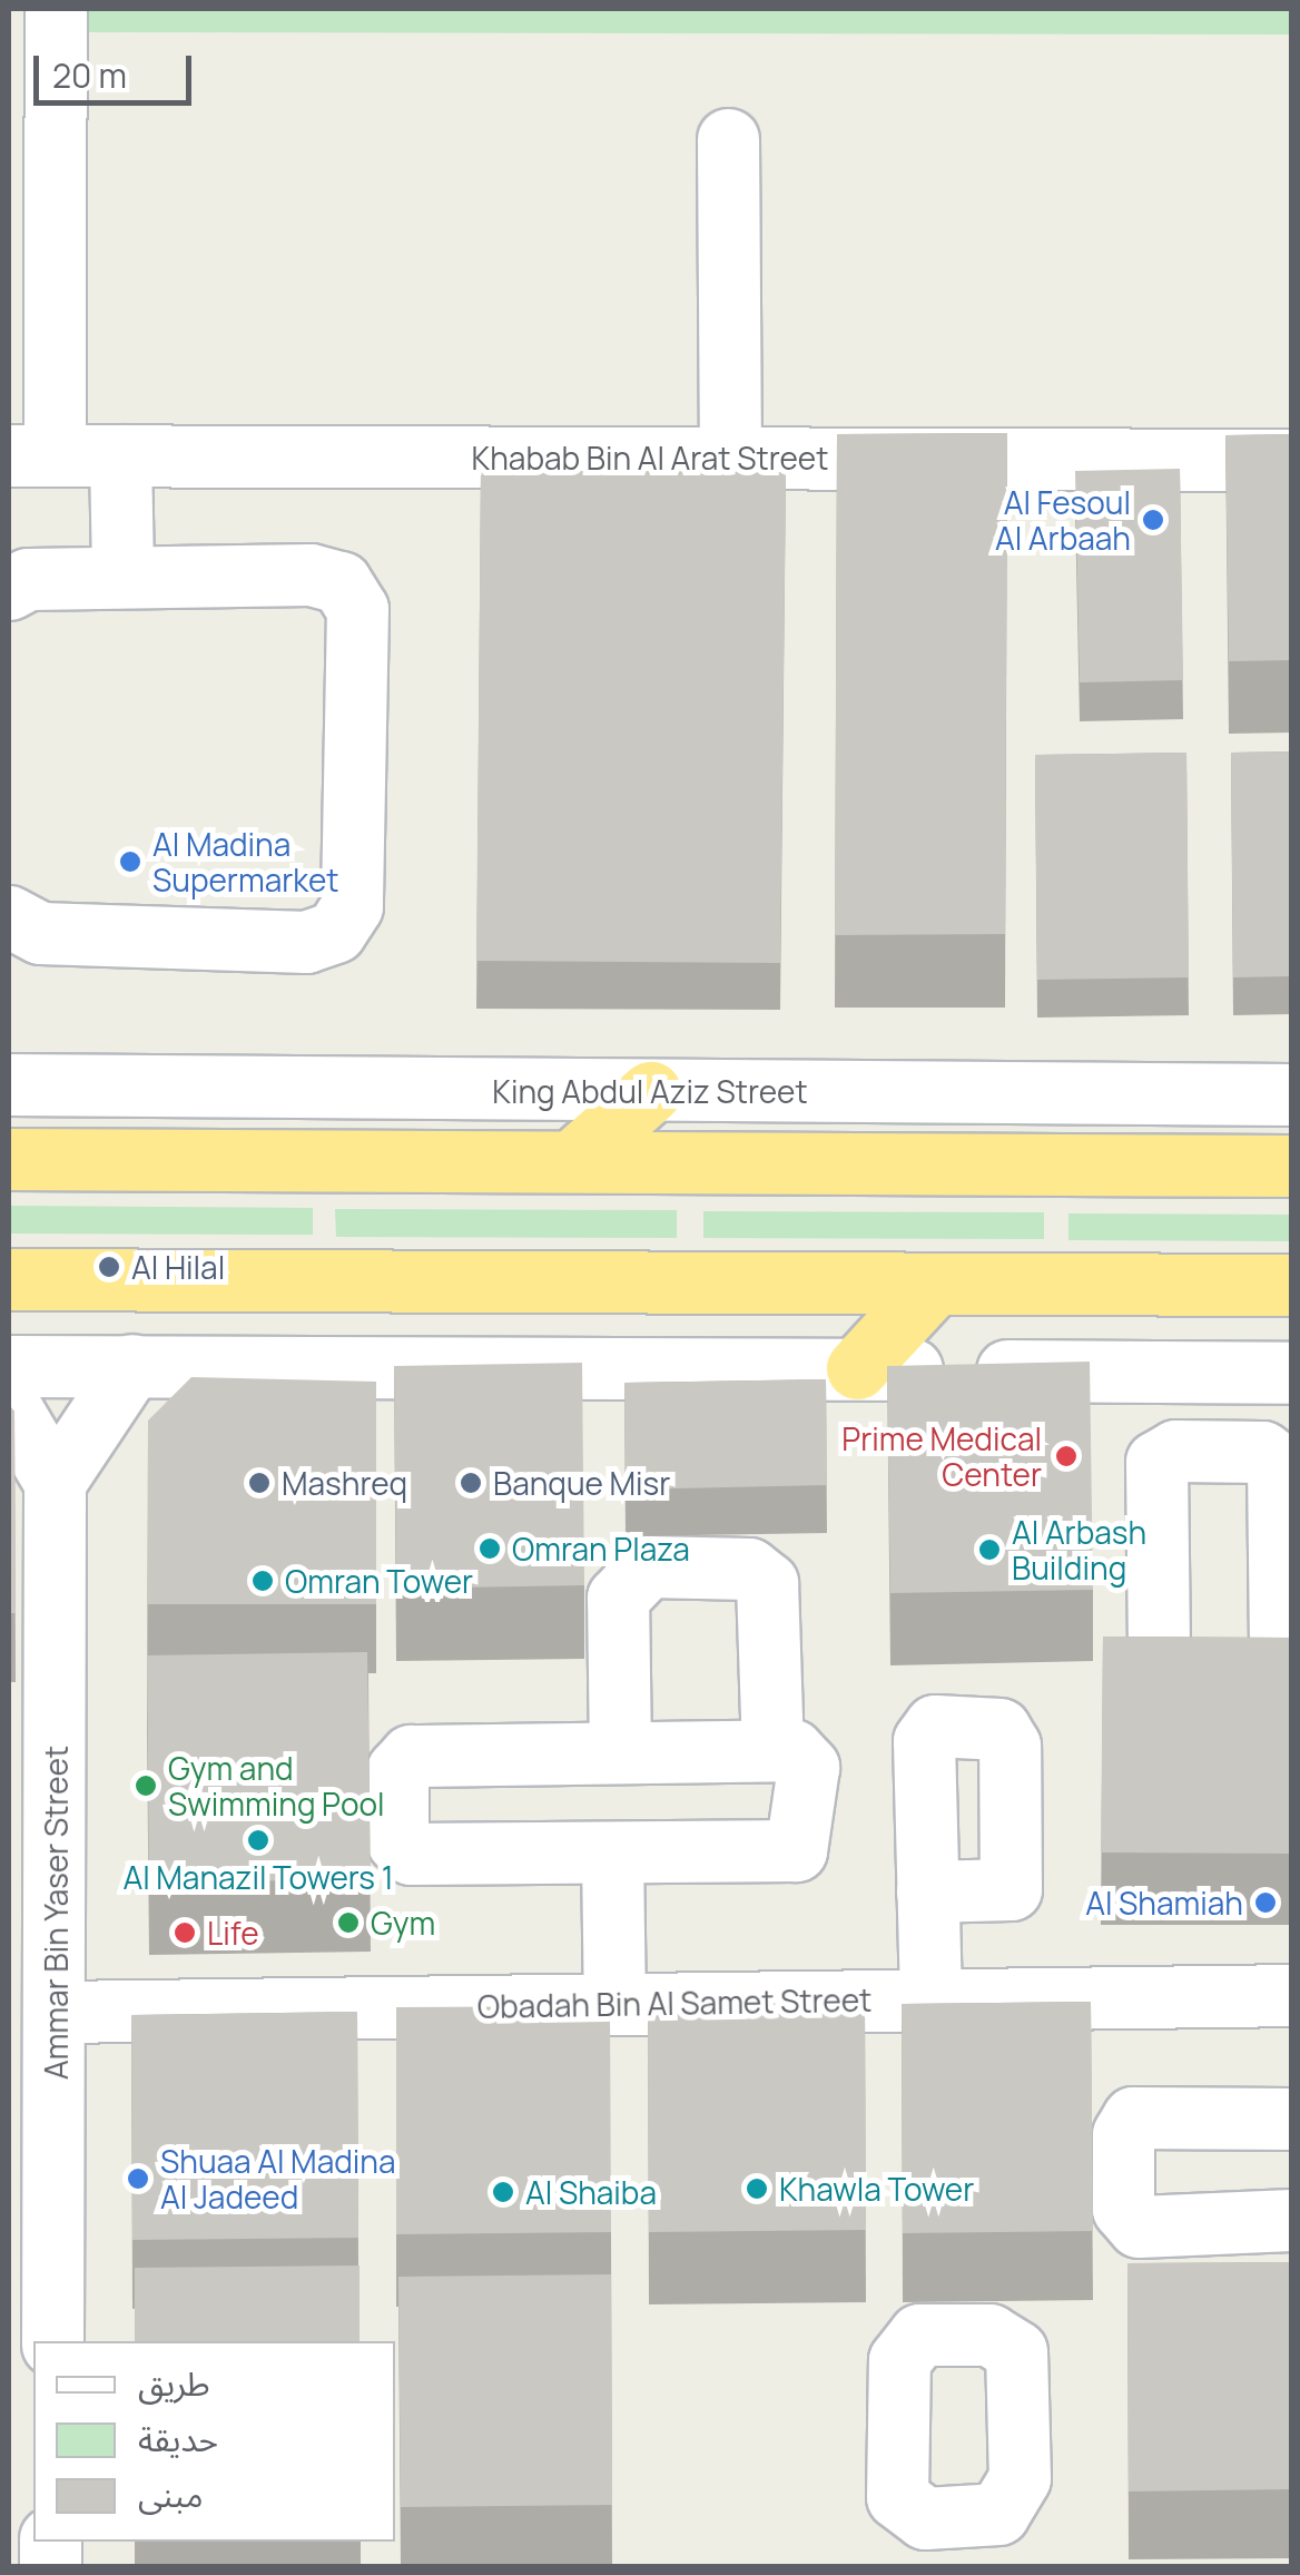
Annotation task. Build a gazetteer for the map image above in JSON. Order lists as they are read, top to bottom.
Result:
{
  "streets": {
    "street": [
      "Khabab Bin Al Arat Street",
      "King Abdul Aziz Street",
      "Ammar Bin Yaser Street",
      "Obadah Bin Al Samet Street"
    ]
  },
  "crossings": [
    ["Ammar Bin Yaser Street", "Obadah Bin Al Samet Street"]
  ],
  "places": [
    "Al Fesoul Al Arbaah",
    "Al Madina Supermarket",
    "Al Hilal",
    "Prime Medical Center",
    "Mashreq",
    "Banque Misr",
    "Omran Plaza",
    "Al Arbash Building",
    "Omran Tower",
    "Gym and Swimming Pool",
    "Al Manazil Towers 1",
    "Al Shamiah",
    "Gym",
    "Life",
    "Shuaa Al Madina Al Jadeed",
    "Khawla Tower",
    "Al Shaiba"
  ],
  "legend": ["طريق", "حديقة", "مبنى"],
  "scale_bar": "20 m"
}
